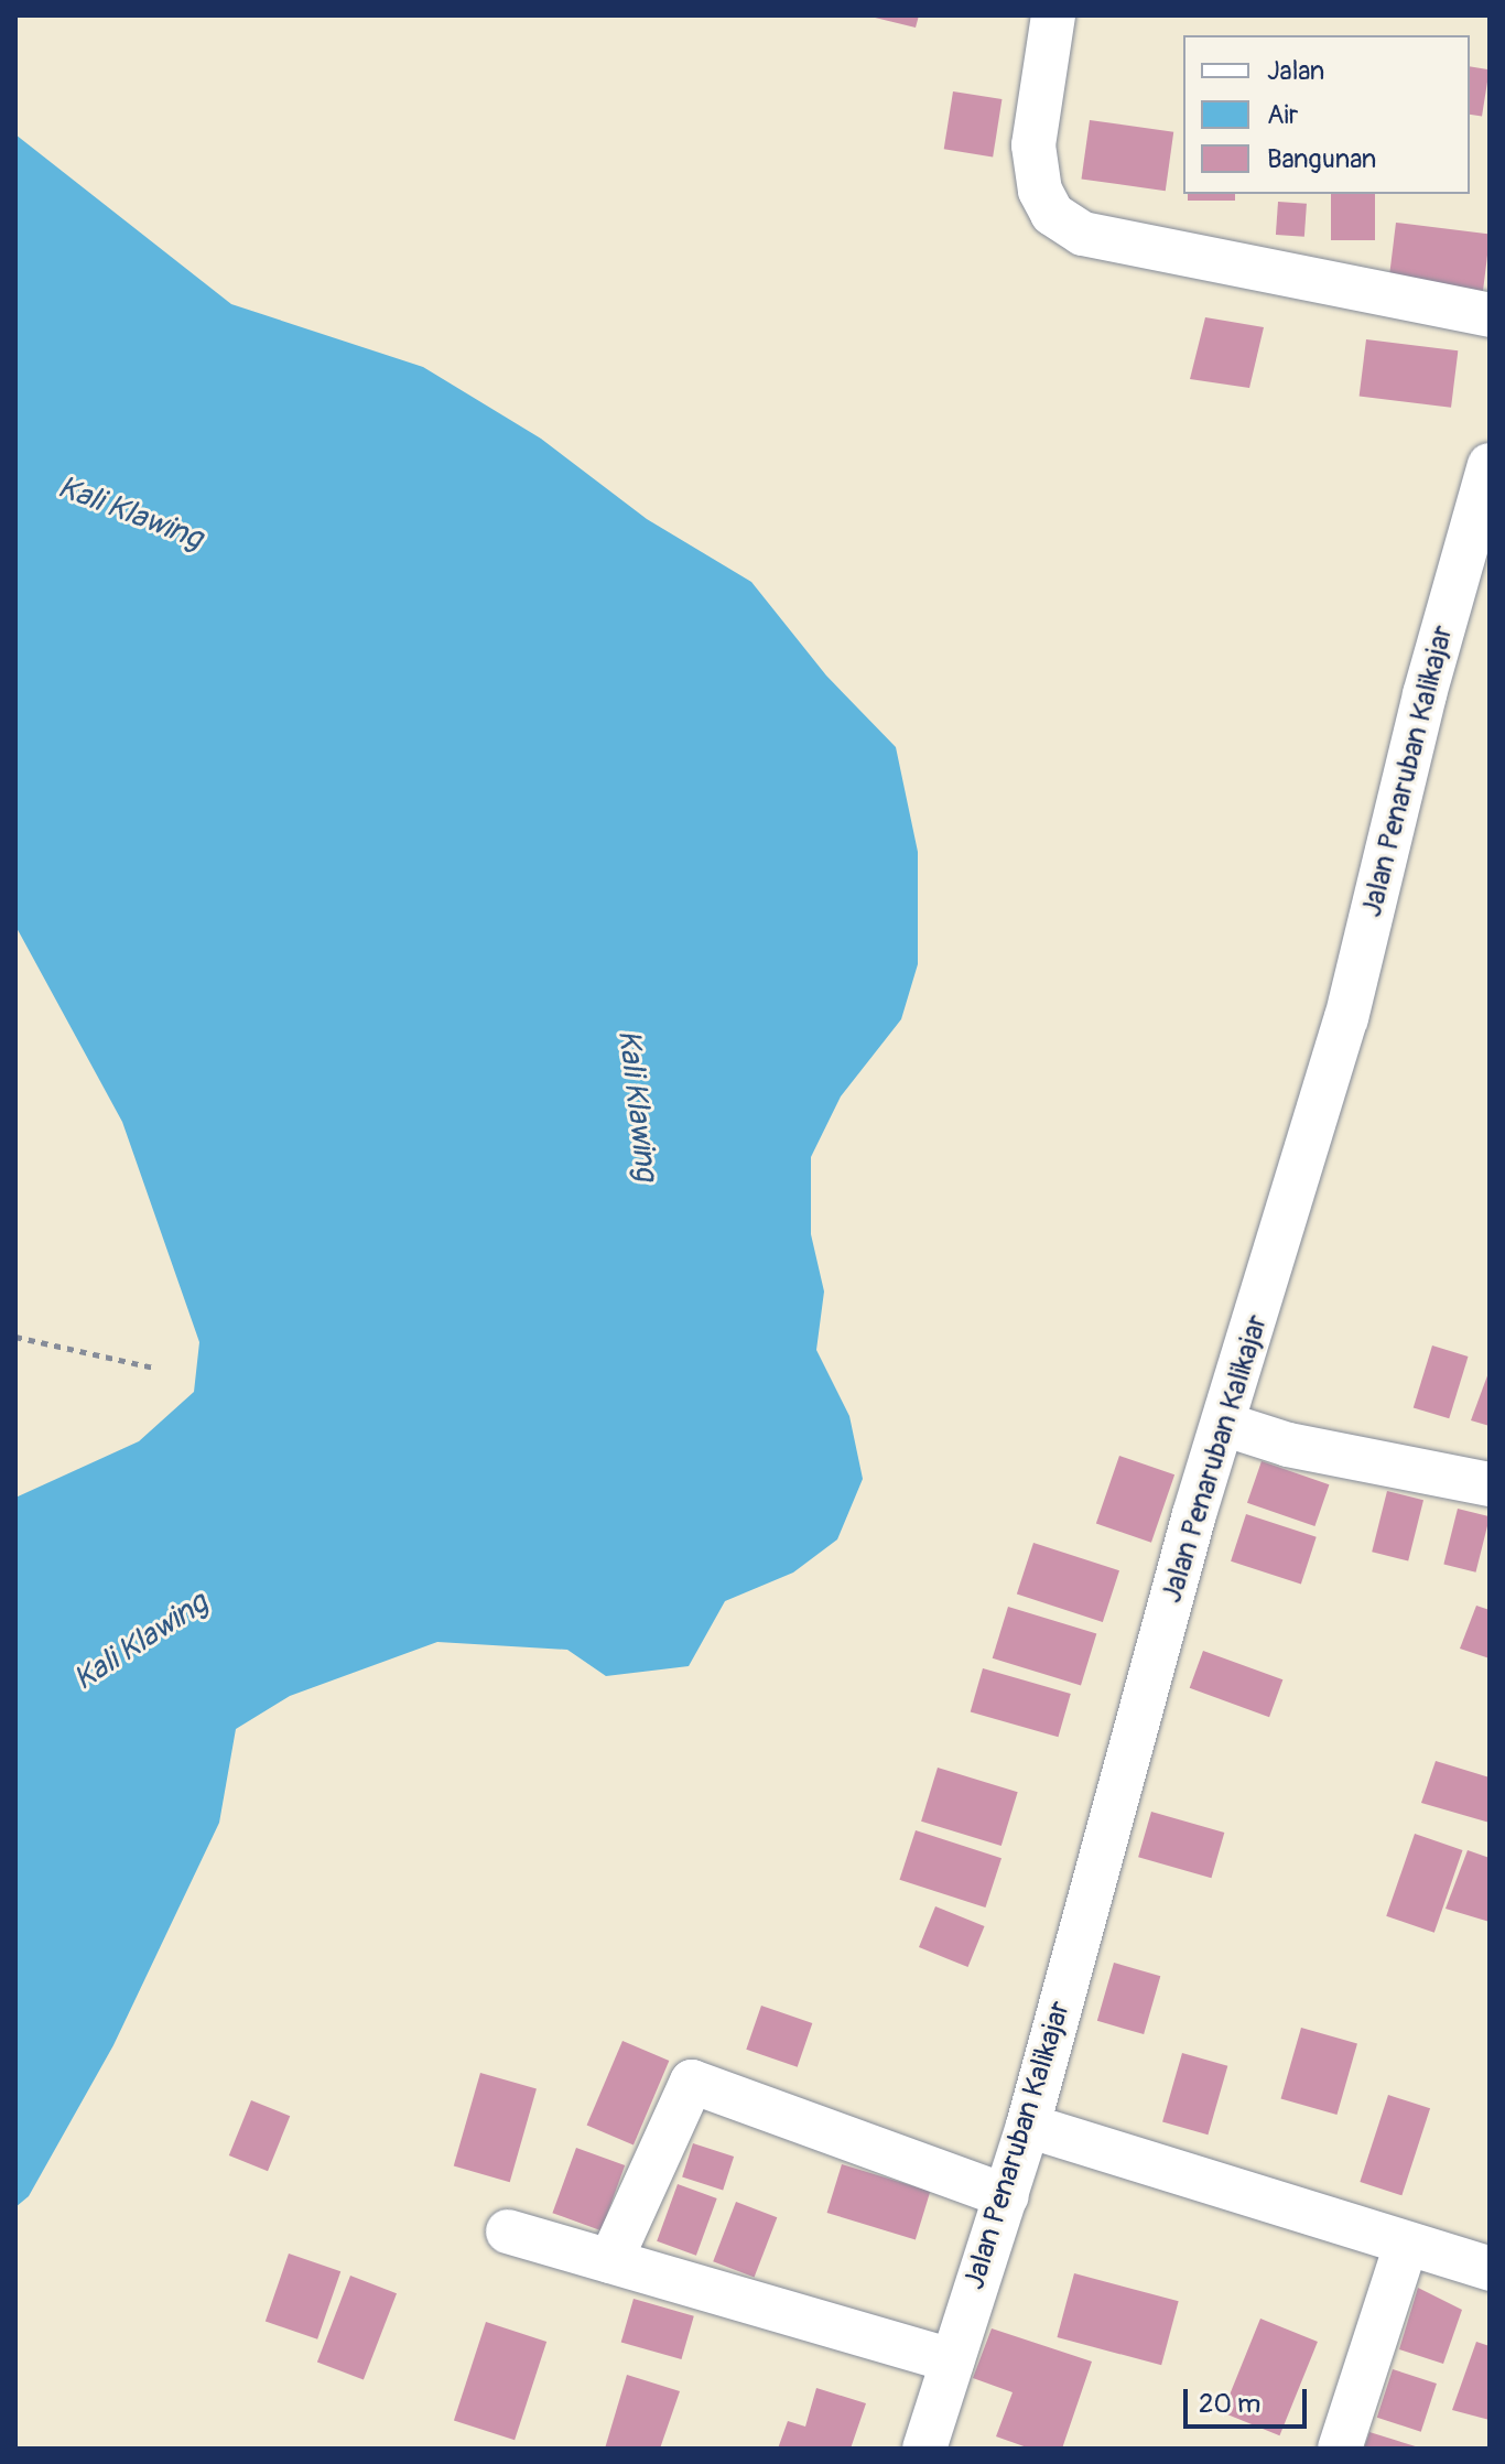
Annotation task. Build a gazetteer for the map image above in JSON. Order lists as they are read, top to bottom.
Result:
{
  "streets": {
    "street": ["Jalan Penaruban Kalikajar"]
  },
  "water": ["Kali Klawing"],
  "legend": ["Jalan", "Air", "Bangunan"],
  "scale_bar": "20 m"
}
